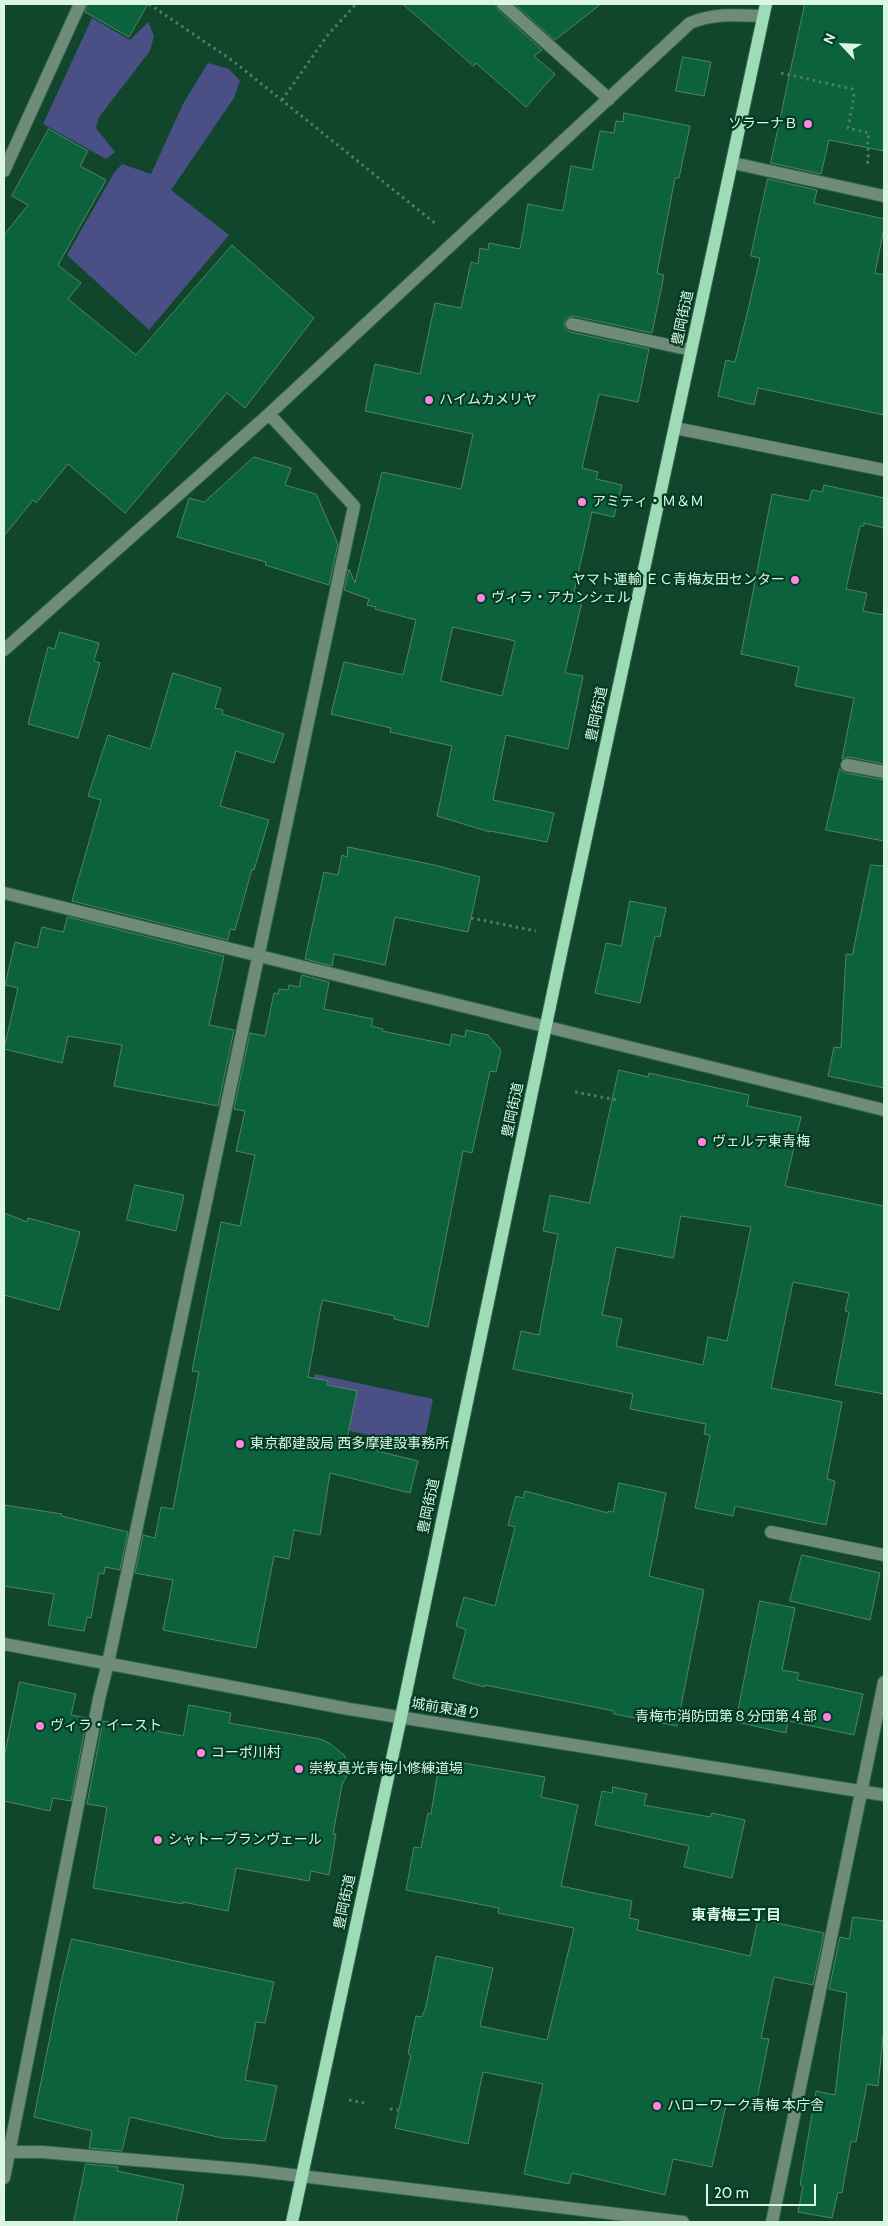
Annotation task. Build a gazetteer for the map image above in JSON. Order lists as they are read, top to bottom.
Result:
{
  "streets": {
    "main road": ["豊岡街道"],
    "street": ["城前東通り"]
  },
  "crossings": [
    ["豊岡街道", "城前東通り"]
  ],
  "districts": ["東青梅三丁目"],
  "places": [
    "ソラーナＢ",
    "ハイムカメリヤ",
    "アミティ・Ｍ＆Ｍ",
    "ヤマト運輸 ＥＣ青梅友田センター",
    "ヴィラ・アカンシェル",
    "ヴェルテ東青梅",
    "東京都建設局 西多摩建設事務所",
    "青梅市消防団第８分団第４部",
    "ヴィラ・イースト",
    "コーポ川村",
    "崇教真光青梅小修練道場",
    "シャトーブランヴェール",
    "ハローワーク青梅 本庁舎"
  ],
  "scale_bar": "20 m",
  "north": "top left"
}
